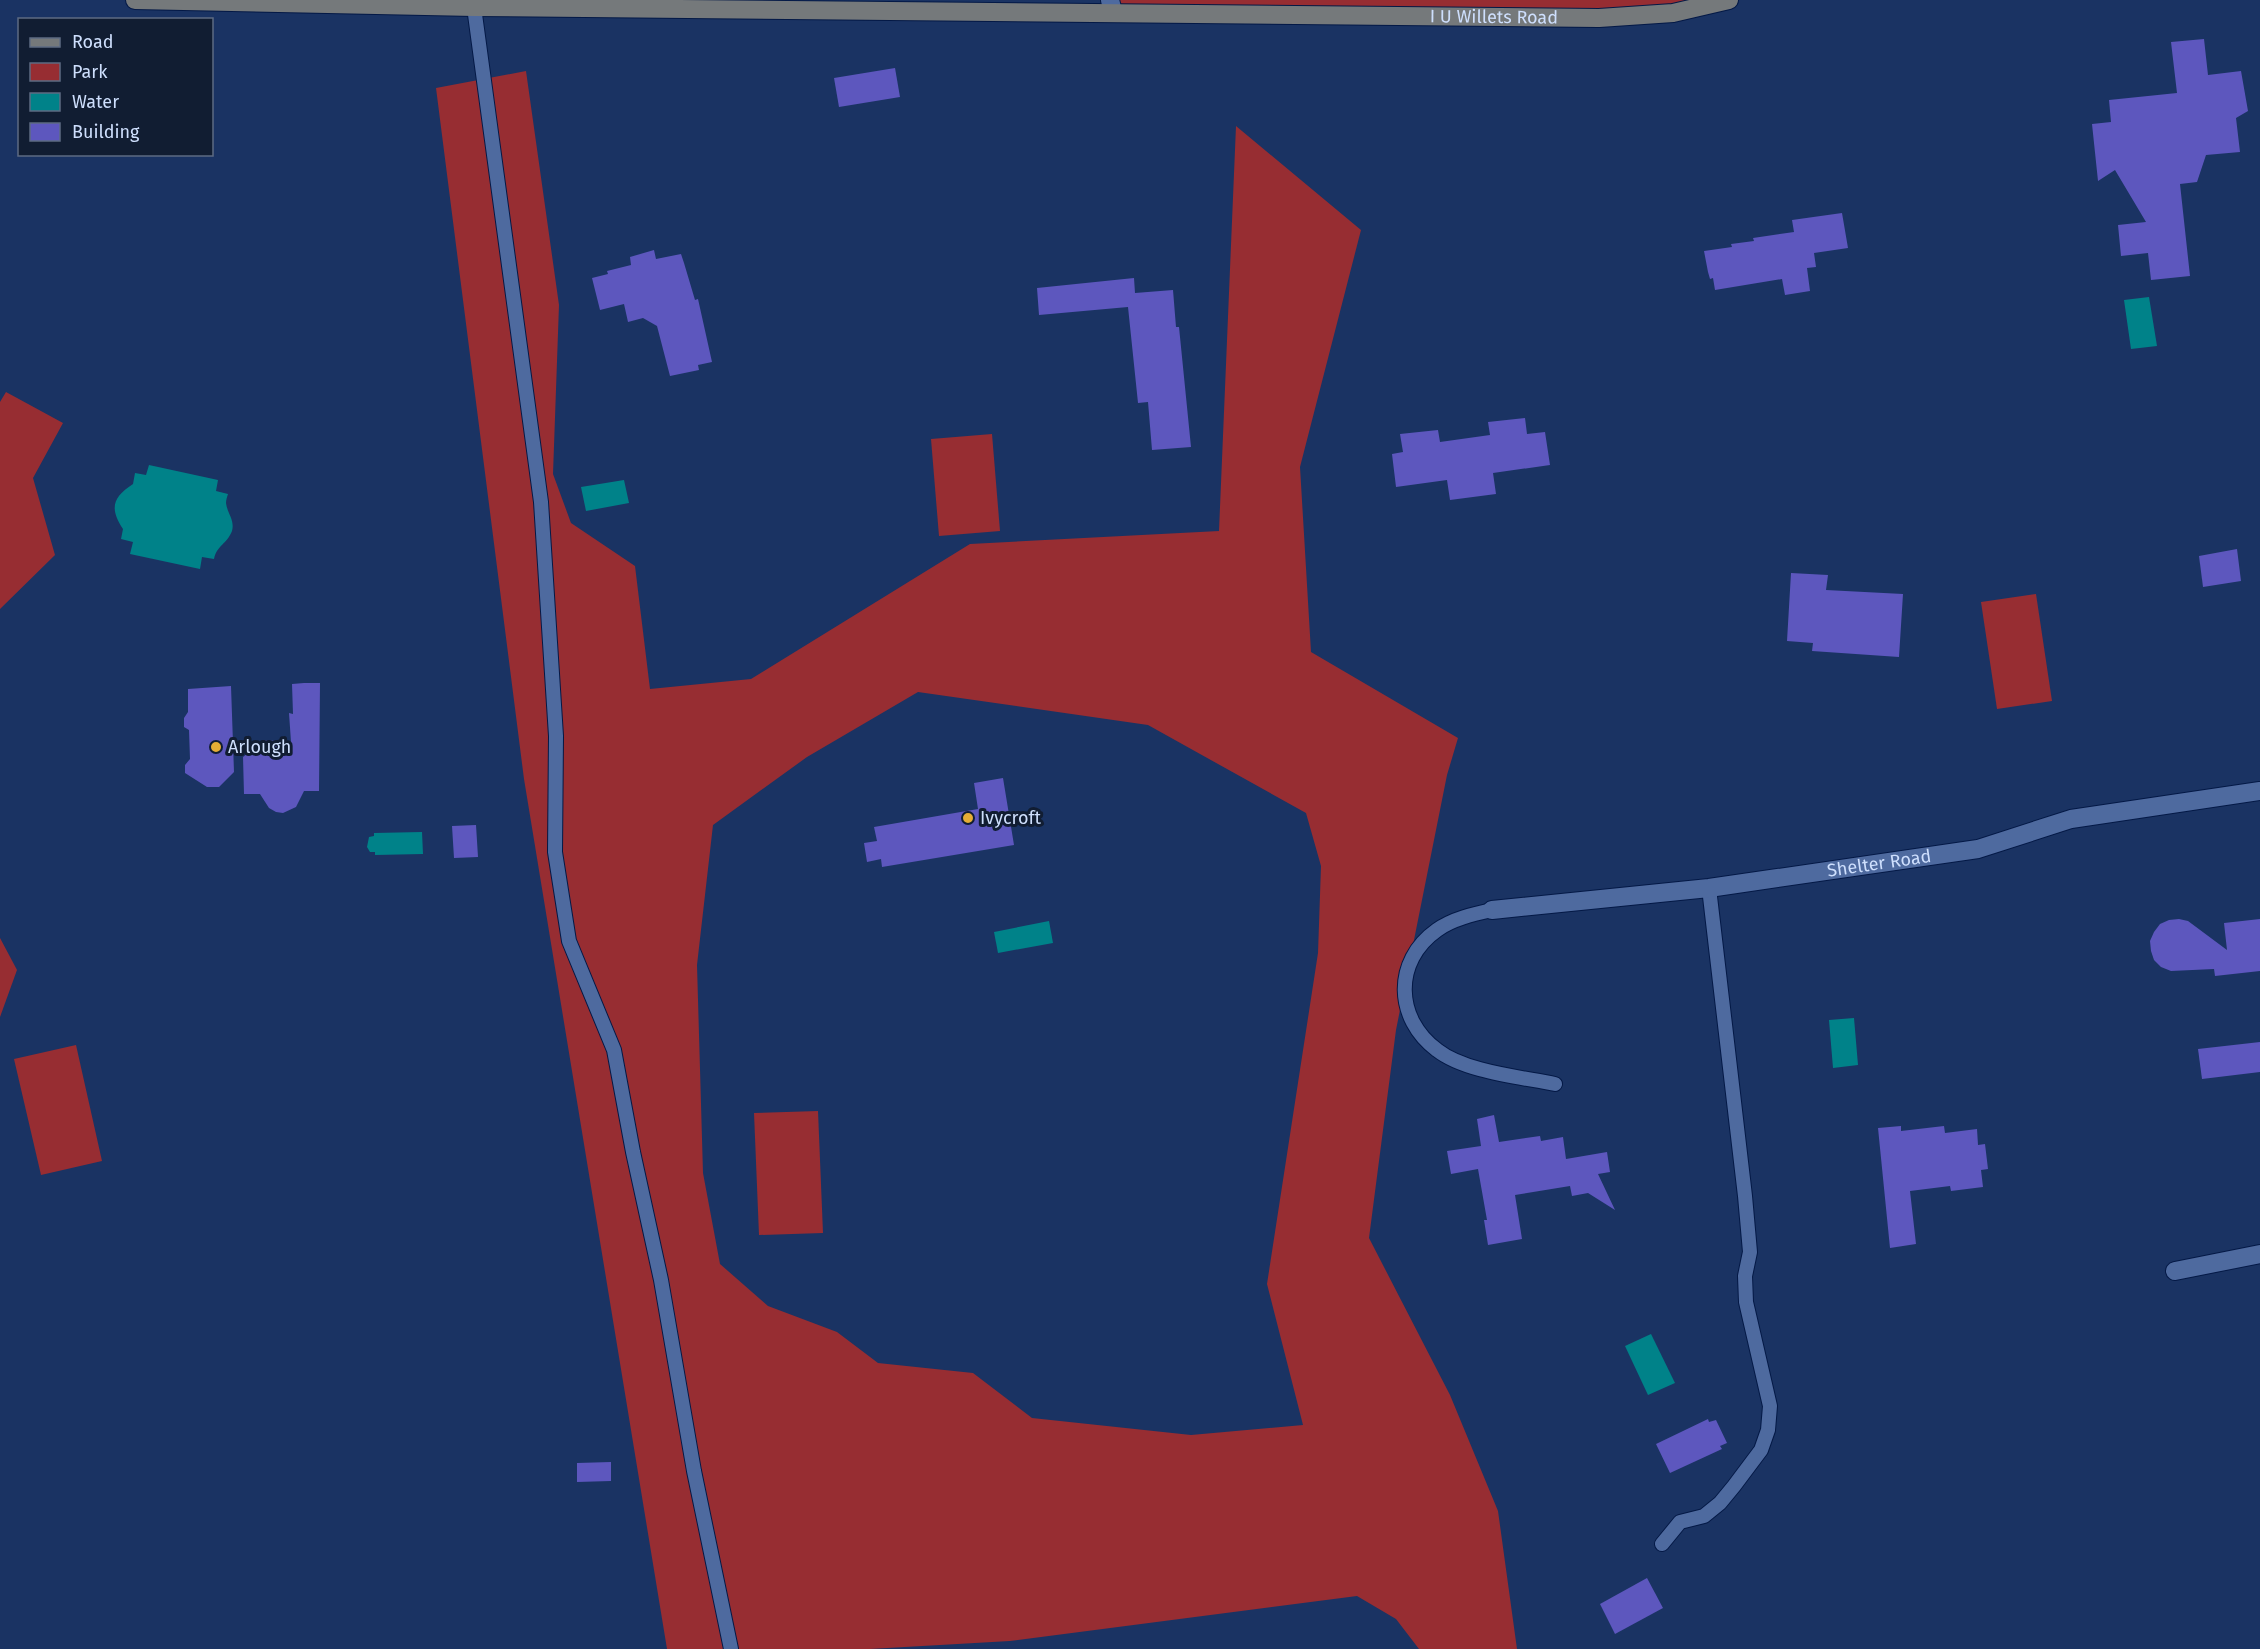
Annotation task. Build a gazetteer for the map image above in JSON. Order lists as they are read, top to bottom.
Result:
{
  "streets": {
    "street": ["I U Willets Road", "Shelter Road"]
  },
  "places": ["Arlough", "Ivycroft"],
  "legend": [
    "Road",
    "Park",
    "Water",
    "Building"
  ]
}
